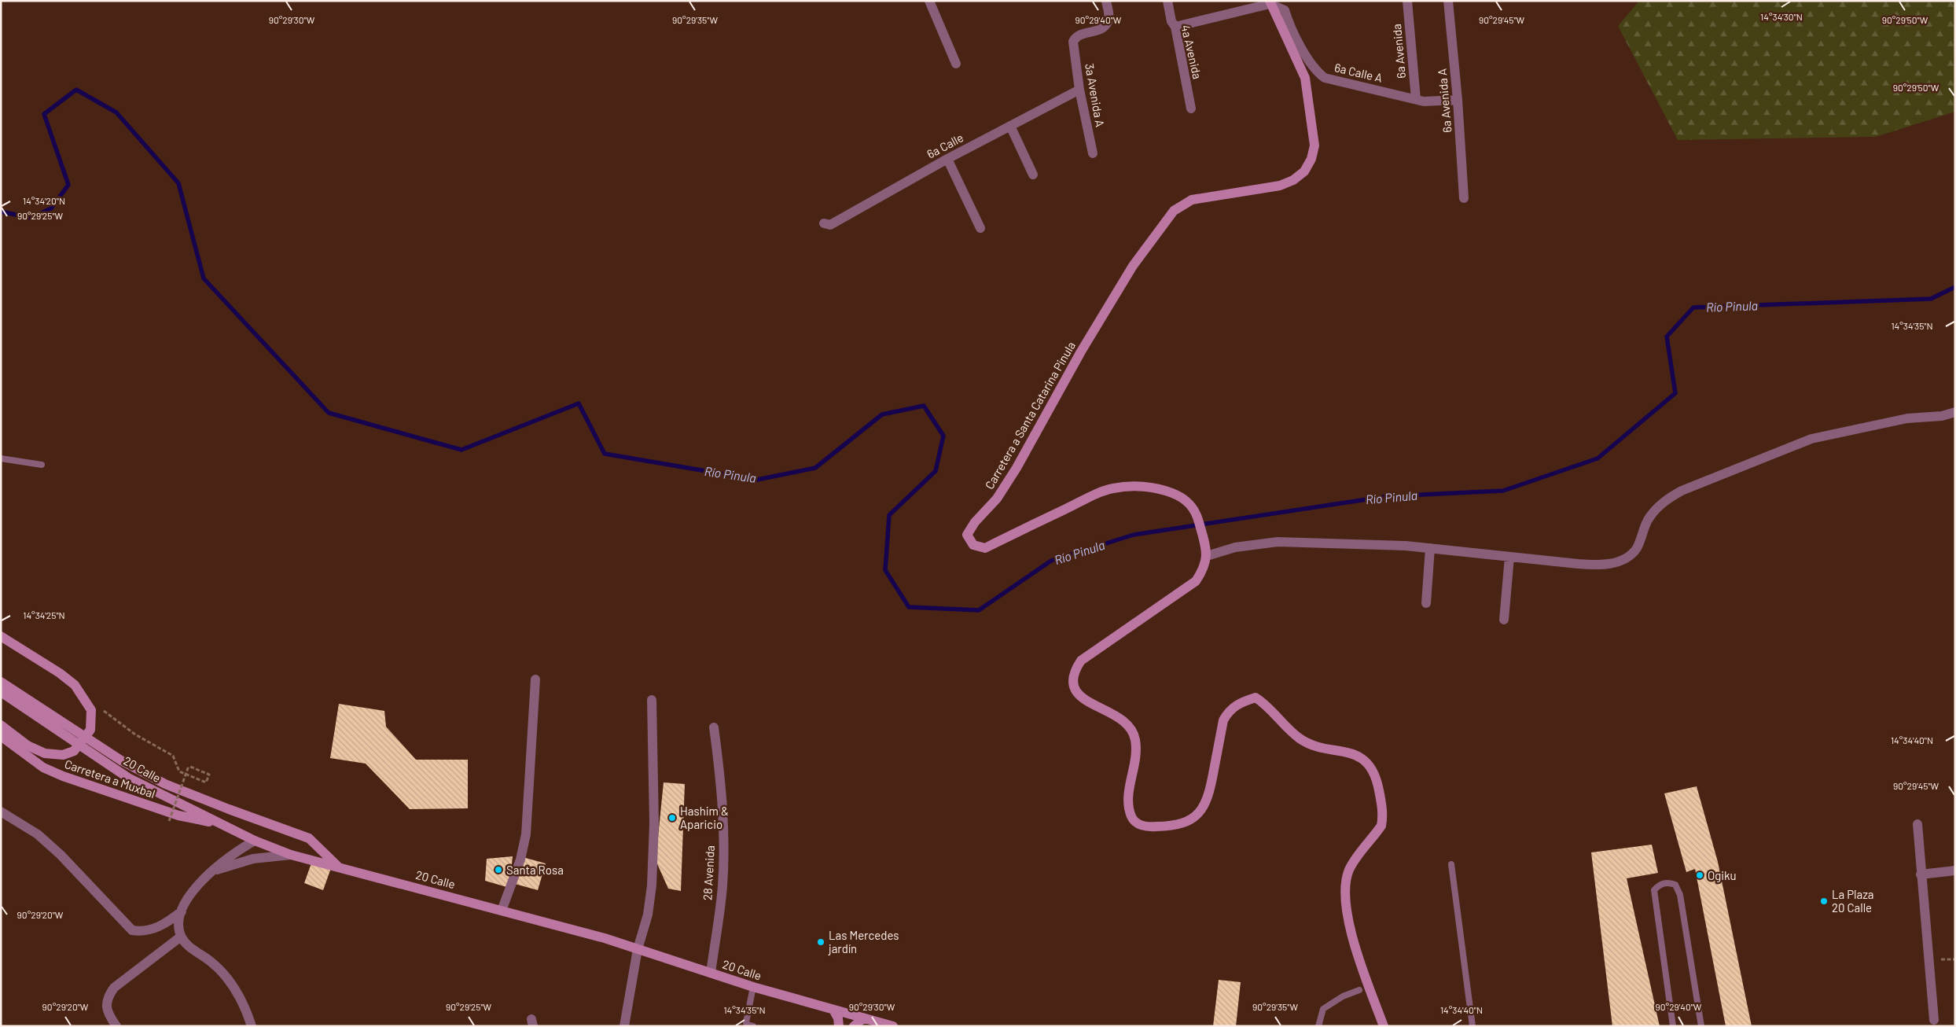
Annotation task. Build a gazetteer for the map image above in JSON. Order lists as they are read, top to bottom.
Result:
{
  "streets": {
    "street": [
      "6a Avenida",
      "4a Avenida",
      "6a Calle A",
      "3a Avenida A",
      "6a Avenida A",
      "6a Calle",
      "Carretera a Santa Catarina Pinula",
      "20 Calle",
      "Carretera a Muxbal",
      "28 Avenida"
    ]
  },
  "crossings": [
    ["6a Avenida", "6a Calle A"],
    ["6a Calle A", "6a Avenida A"],
    ["6a Calle A", "Carretera a Santa Catarina Pinula"],
    ["3a Avenida A", "6a Calle"],
    ["20 Calle", "Carretera a Muxbal"],
    ["20 Calle", "28 Avenida"]
  ],
  "water": ["Río Pinula"],
  "places": [
    "Hashim & Aparicio",
    "Santa Rosa",
    "Ogiku",
    "La Plaza 20 Calle",
    "Las Mercedes jardín"
  ],
  "coordinates": [
    "14°34'30\"N",
    "90°29'30\"W",
    "90°29'40\"W",
    "90°29'45\"W",
    "90°29'35\"W",
    "90°29'50\"W",
    "14°34'20\"N",
    "90°29'25\"W",
    "14°34'35\"N",
    "14°34'25\"N",
    "14°34'40\"N",
    "90°29'20\"W"
  ]
}
